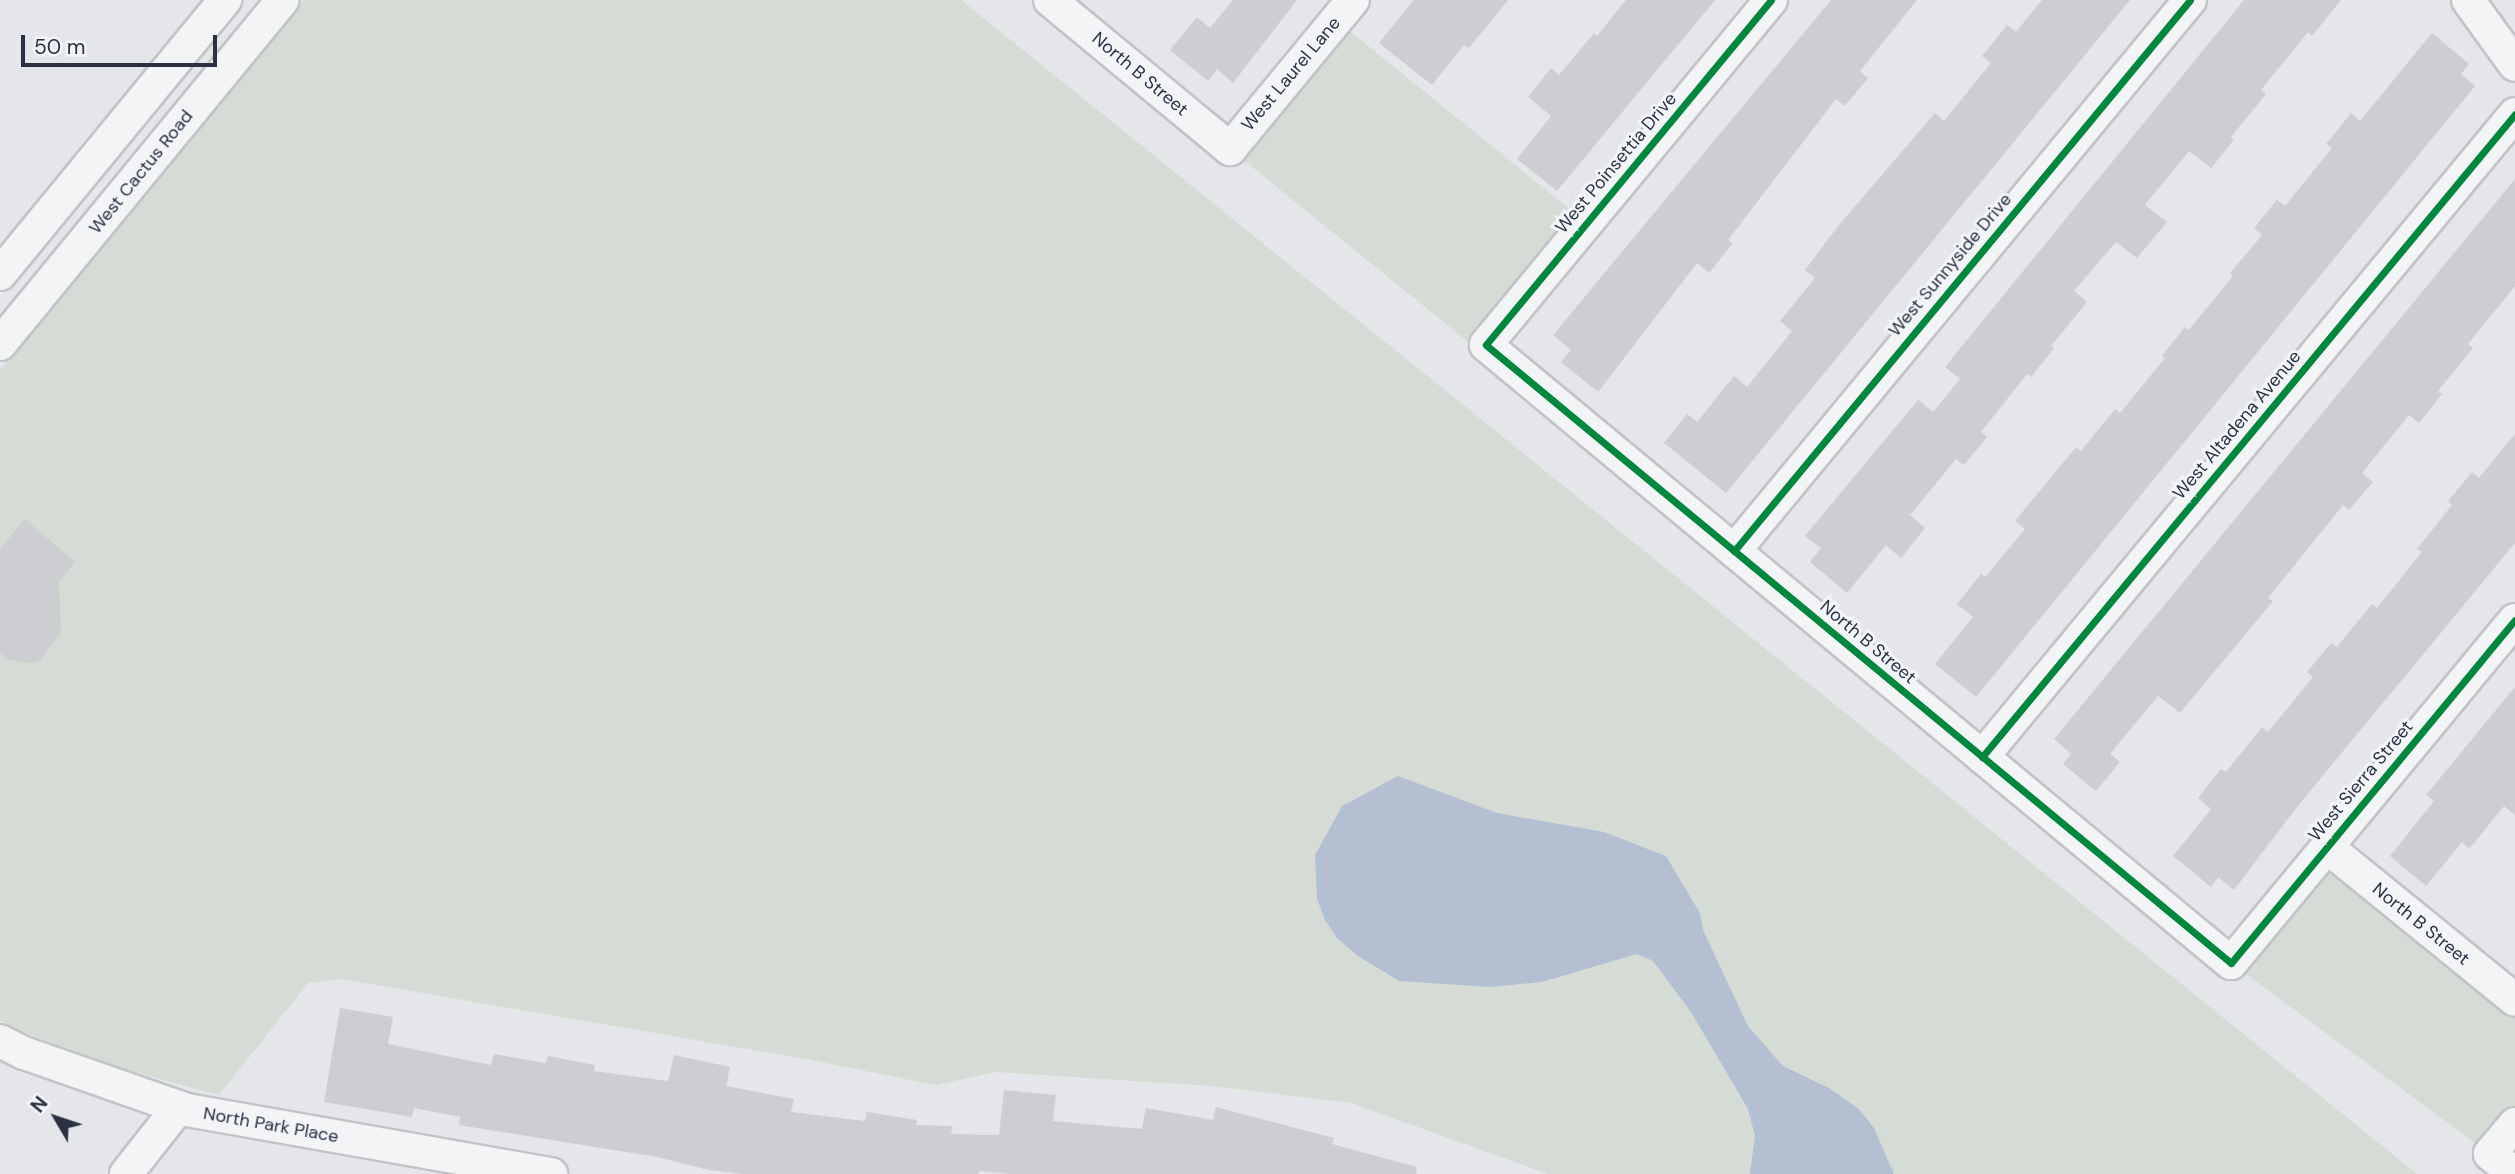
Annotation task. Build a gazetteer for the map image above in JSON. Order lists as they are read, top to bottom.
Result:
{
  "streets": {
    "street": [
      "North B Street",
      "West Laurel Lane",
      "West Poinsettia Drive",
      "West Cactus Road",
      "West Sunnyside Drive",
      "West Altadena Avenue",
      "West Sierra Street",
      "North Park Place"
    ]
  },
  "crossings": [
    ["North B Street", "West Laurel Lane"],
    ["North B Street", "West Poinsettia Drive"],
    ["North B Street", "West Sunnyside Drive"],
    ["North B Street", "West Altadena Avenue"],
    ["North B Street", "West Sierra Street"]
  ],
  "scale_bar": "50 m",
  "north": "top left"
}
